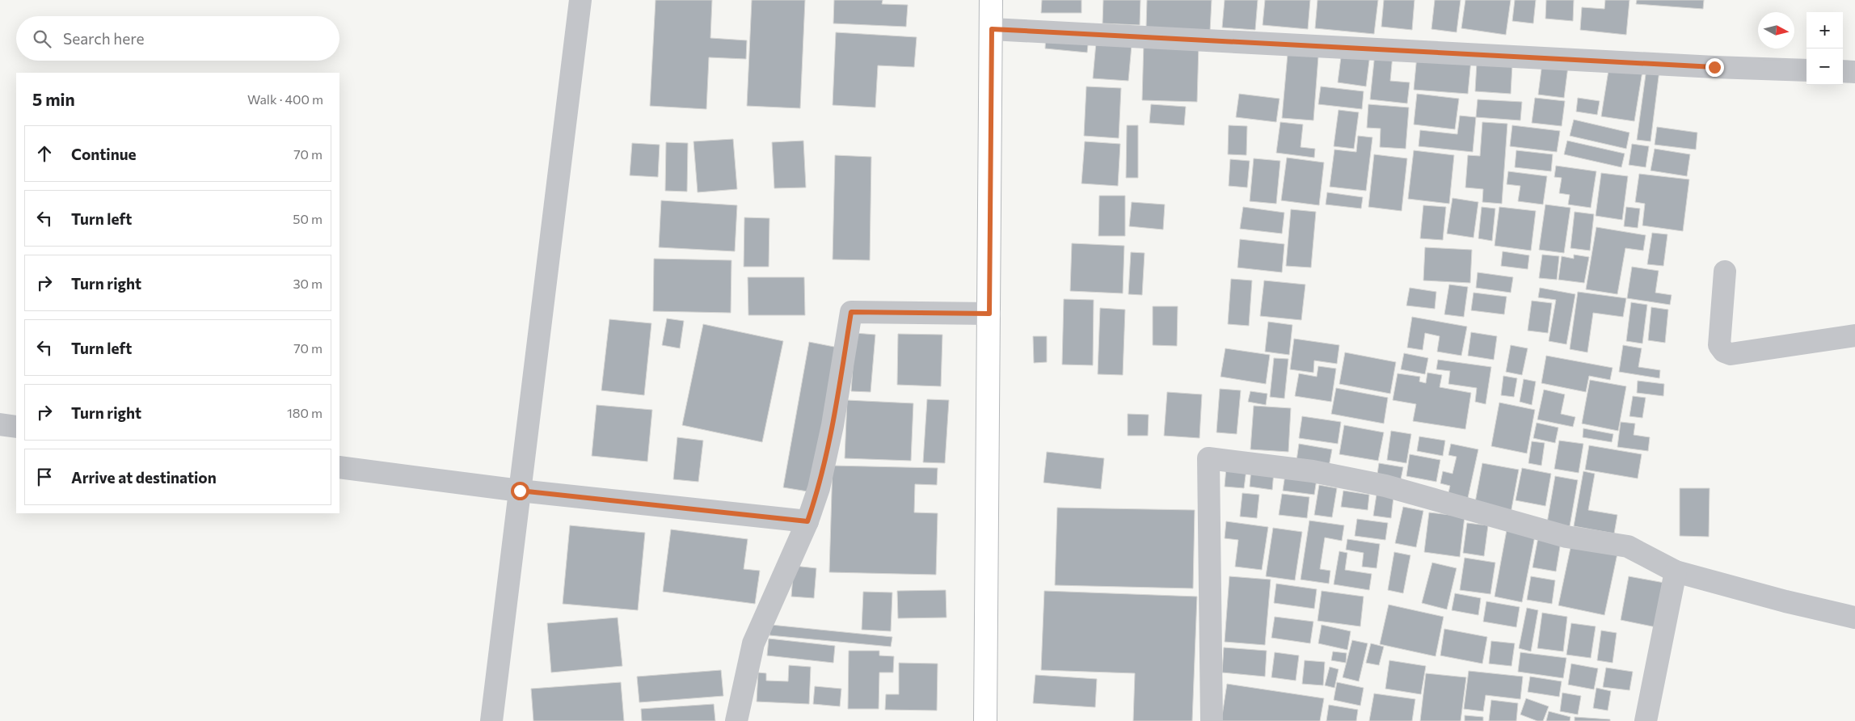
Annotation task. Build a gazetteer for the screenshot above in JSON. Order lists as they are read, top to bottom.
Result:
{
  "north": "right",
  "page": {
    "map_buttons": ["+", "−"],
    "search": "Search here",
    "heading": ["5 min", "Walk · 400 m"],
    "list": [
      ["Continue", "70 m"],
      ["Turn left", "50 m"],
      ["Turn right", "30 m"],
      ["Turn left", "70 m"],
      ["Turn right", "180 m"],
      "Arrive at destination"
    ]
  }
}
